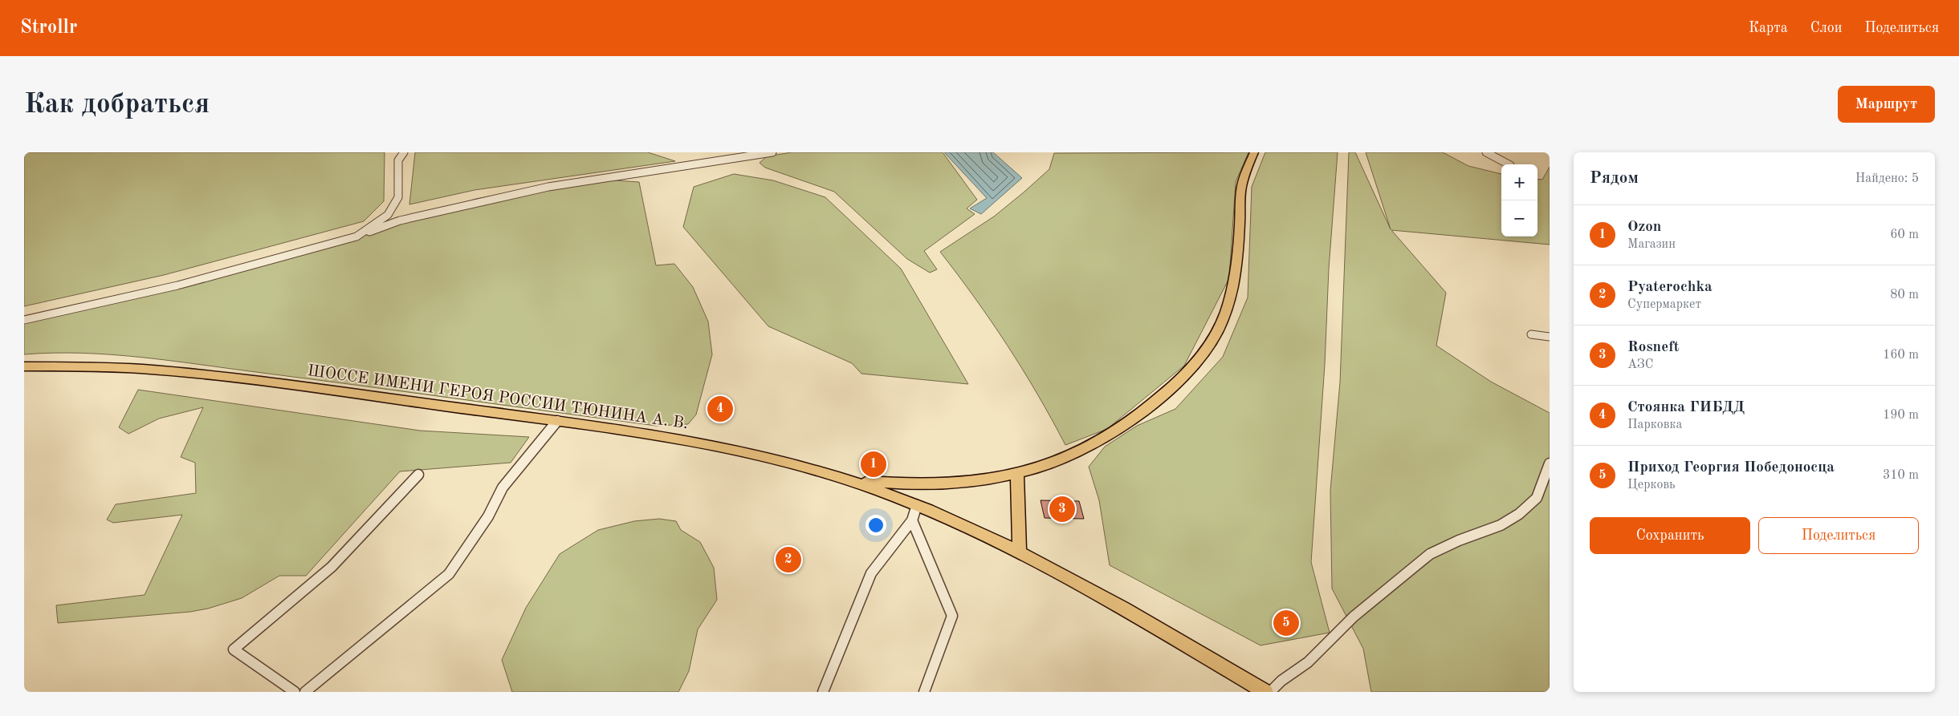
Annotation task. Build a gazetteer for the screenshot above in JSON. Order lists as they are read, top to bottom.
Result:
{
  "streets": {
    "main road": ["ШОССЕ ИМЕНИ ГЕРОЯ РОССИИ ТЮНИНА А. В."]
  },
  "page": {
    "header": "Strollr",
    "nav": ["Карта", "Слои", "Поделиться"],
    "buttons": [
      "Маршрут",
      ["Сохранить", "Поделиться"]
    ],
    "title": "Как добраться",
    "heading": ["Рядом", "Найдено: 5"],
    "map_buttons": ["+", "−"],
    "list": [
      {
        "mark": "1",
        "name": "Ozon",
        "note": "Магазин",
        "value": "60 m"
      },
      {
        "mark": "2",
        "name": "Pyaterochka",
        "note": "Супермаркет",
        "value": "80 m"
      },
      {
        "mark": "3",
        "name": "Rosneft",
        "note": "АЗС",
        "value": "160 m"
      },
      {
        "mark": "4",
        "name": "Стоянка ГИБДД",
        "note": "Парковка",
        "value": "190 m"
      },
      {
        "mark": "5",
        "name": "Приход Георгия Победоносца",
        "note": "Церковь",
        "value": "310 m"
      }
    ],
    "pins": [
      "4",
      "1",
      "3",
      "2",
      "5"
    ]
  }
}
